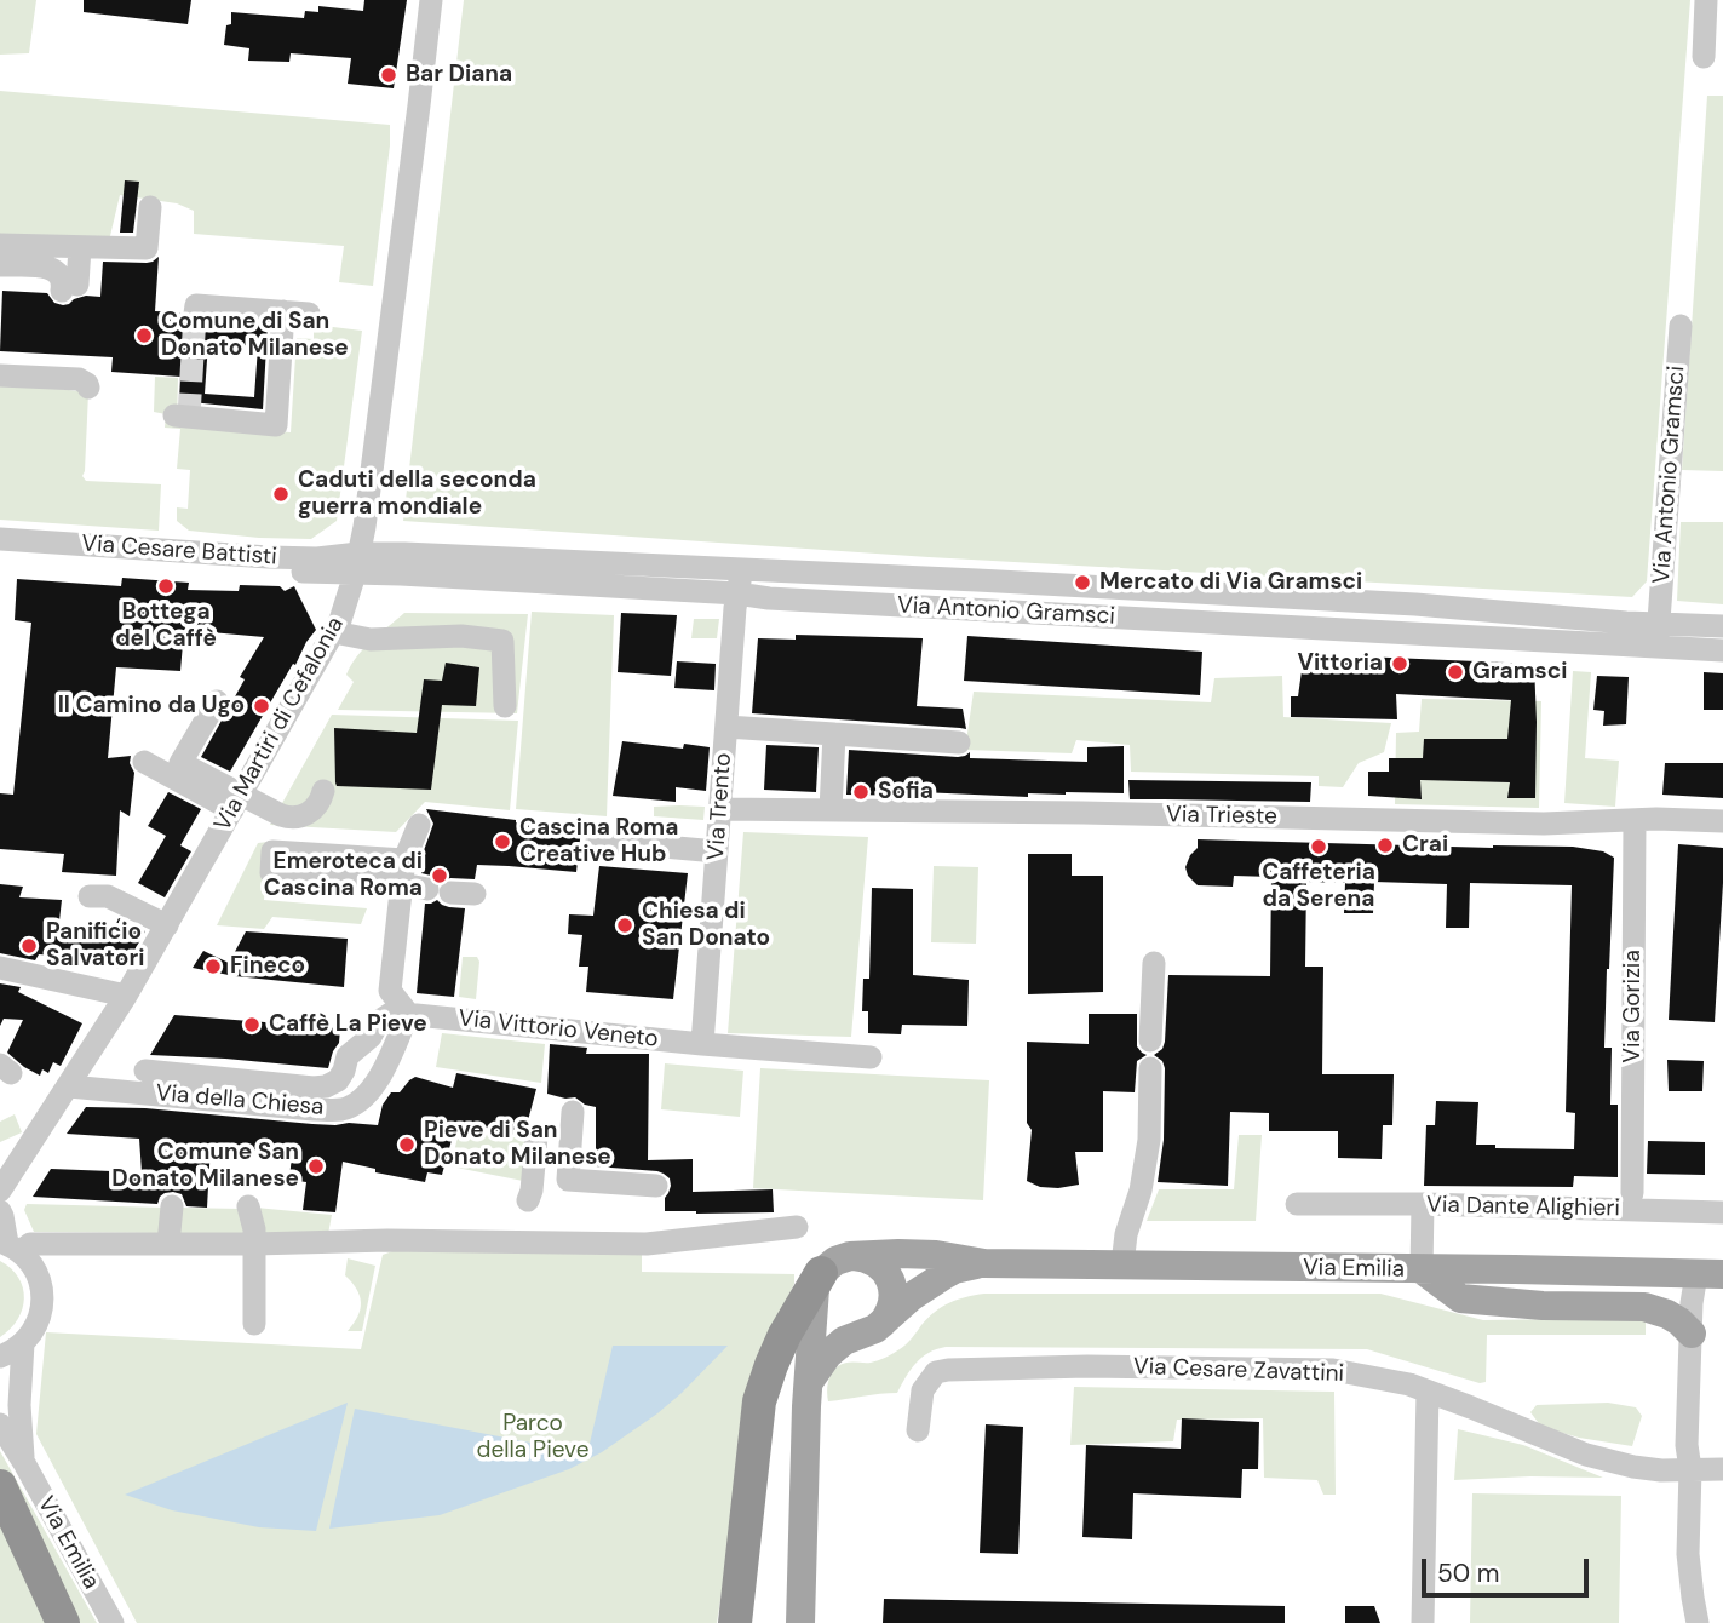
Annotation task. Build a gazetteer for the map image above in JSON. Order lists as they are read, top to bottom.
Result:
{
  "streets": {
    "main road": ["Via Emilia"],
    "street": [
      "Via Antonio Gramsci",
      "Via Cesare Battisti",
      "Via Martiri di Cefalonia",
      "Via Trento",
      "Via Trieste",
      "Via Gorizia",
      "Via Vittorio Veneto",
      "Via della Chiesa",
      "Via Dante Alighieri",
      "Via Cesare Zavattini"
    ]
  },
  "crossings": [
    ["Via Antonio Gramsci", "Via Cesare Battisti"],
    ["Via Antonio Gramsci", "Via Martiri di Cefalonia"],
    ["Via Antonio Gramsci", "Via Trento"],
    ["Via Cesare Battisti", "Via Martiri di Cefalonia"],
    ["Via Martiri di Cefalonia", "Via della Chiesa"],
    ["Via Trento", "Via Trieste"],
    ["Via Trento", "Via Vittorio Veneto"],
    ["Via Trieste", "Via Gorizia"],
    ["Via Vittorio Veneto", "Via della Chiesa"]
  ],
  "parks": ["Parco della Pieve"],
  "places": [
    "Bar Diana",
    "Comune di San Donato Milanese",
    "Caduti della seconda guerra mondiale",
    "Mercato di Via Gramsci",
    "Bottega del Caffè",
    "Vittoria",
    "Gramsci",
    "Il Camino da Ugo",
    "Sofia",
    "Cascina Roma Creative Hub",
    "Crai",
    "Caffeteria da Serena",
    "Emeroteca di Cascina Roma",
    "Chiesa di San Donato",
    "Panificio Salvatori",
    "Fineco",
    "Caffè La Pieve",
    "Pieve di San Donato Milanese",
    "Comune San Donato Milanese"
  ],
  "scale_bar": "50 m"
}
